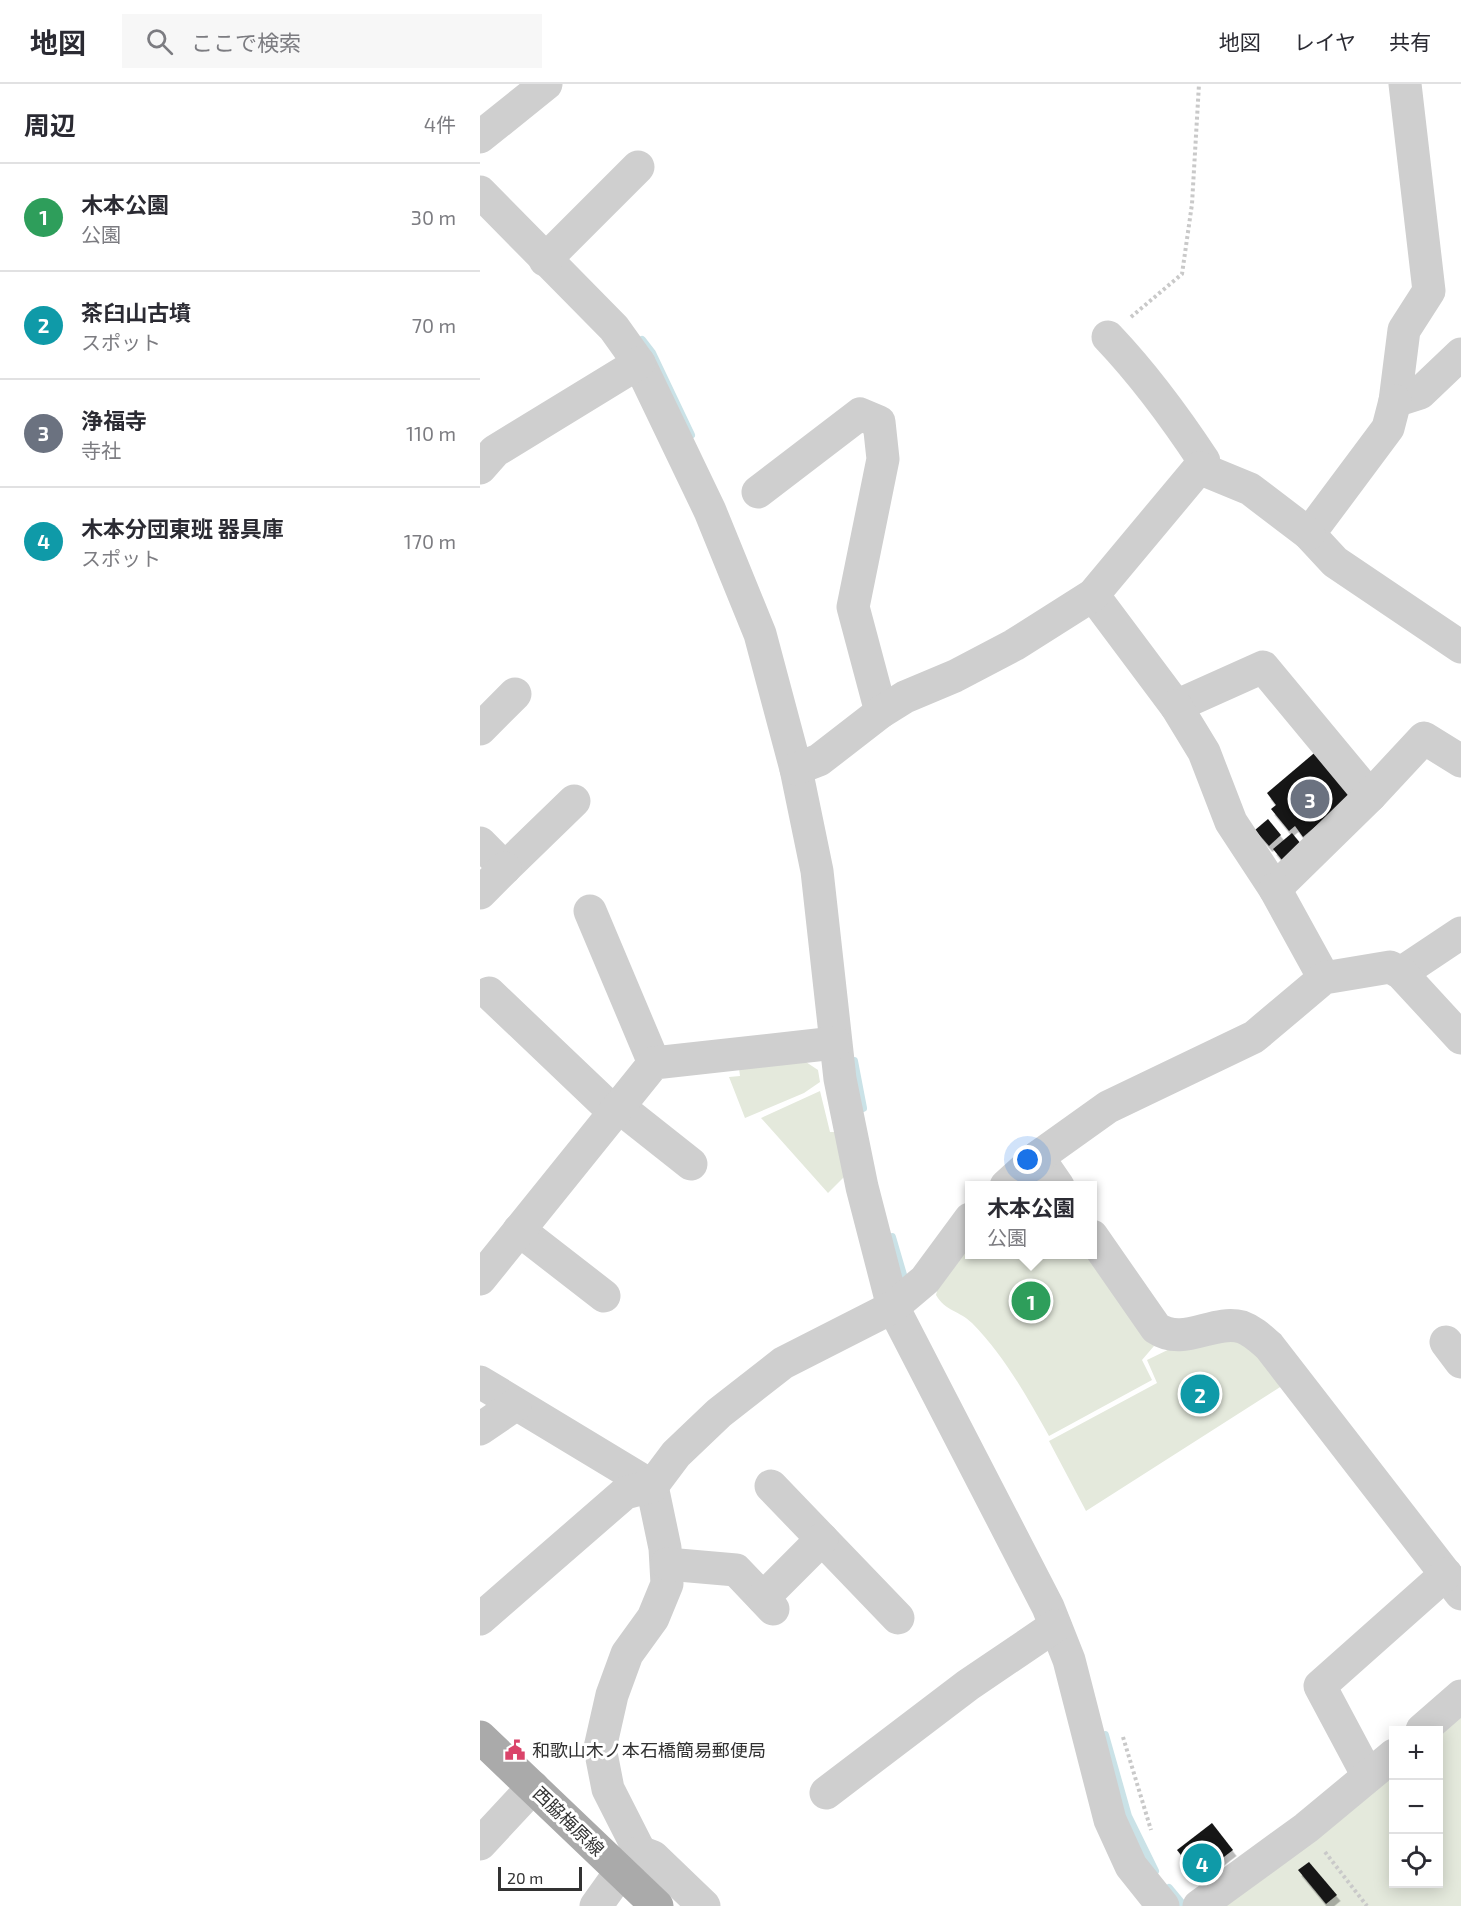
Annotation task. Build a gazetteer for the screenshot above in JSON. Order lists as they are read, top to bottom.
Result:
{
  "streets": {
    "main road": ["西脇梅原線"]
  },
  "places": {
    "public building": ["和歌山木ノ本石橋簡易郵便局"]
  },
  "scale_bar": "20 m",
  "page": {
    "header": "地図",
    "search": "ここで検索",
    "nav": ["地図", "レイヤ", "共有"],
    "heading": ["周辺", "4件"],
    "list": [
      {
        "mark": "1",
        "name": "木本公園",
        "note": "公園",
        "value": "30 m"
      },
      {
        "mark": "2",
        "name": "茶臼山古墳",
        "note": "スポット",
        "value": "70 m"
      },
      {
        "mark": "3",
        "name": "浄福寺",
        "note": "寺社",
        "value": "110 m"
      },
      {
        "mark": "4",
        "name": "木本分団東班 器具庫",
        "note": "スポット",
        "value": "170 m"
      }
    ],
    "pins": [
      "3",
      "1",
      "2",
      "4"
    ],
    "popup": ["木本公園", "公園"],
    "map_buttons": ["+", "−"],
    "scale": "20 m"
  }
}
